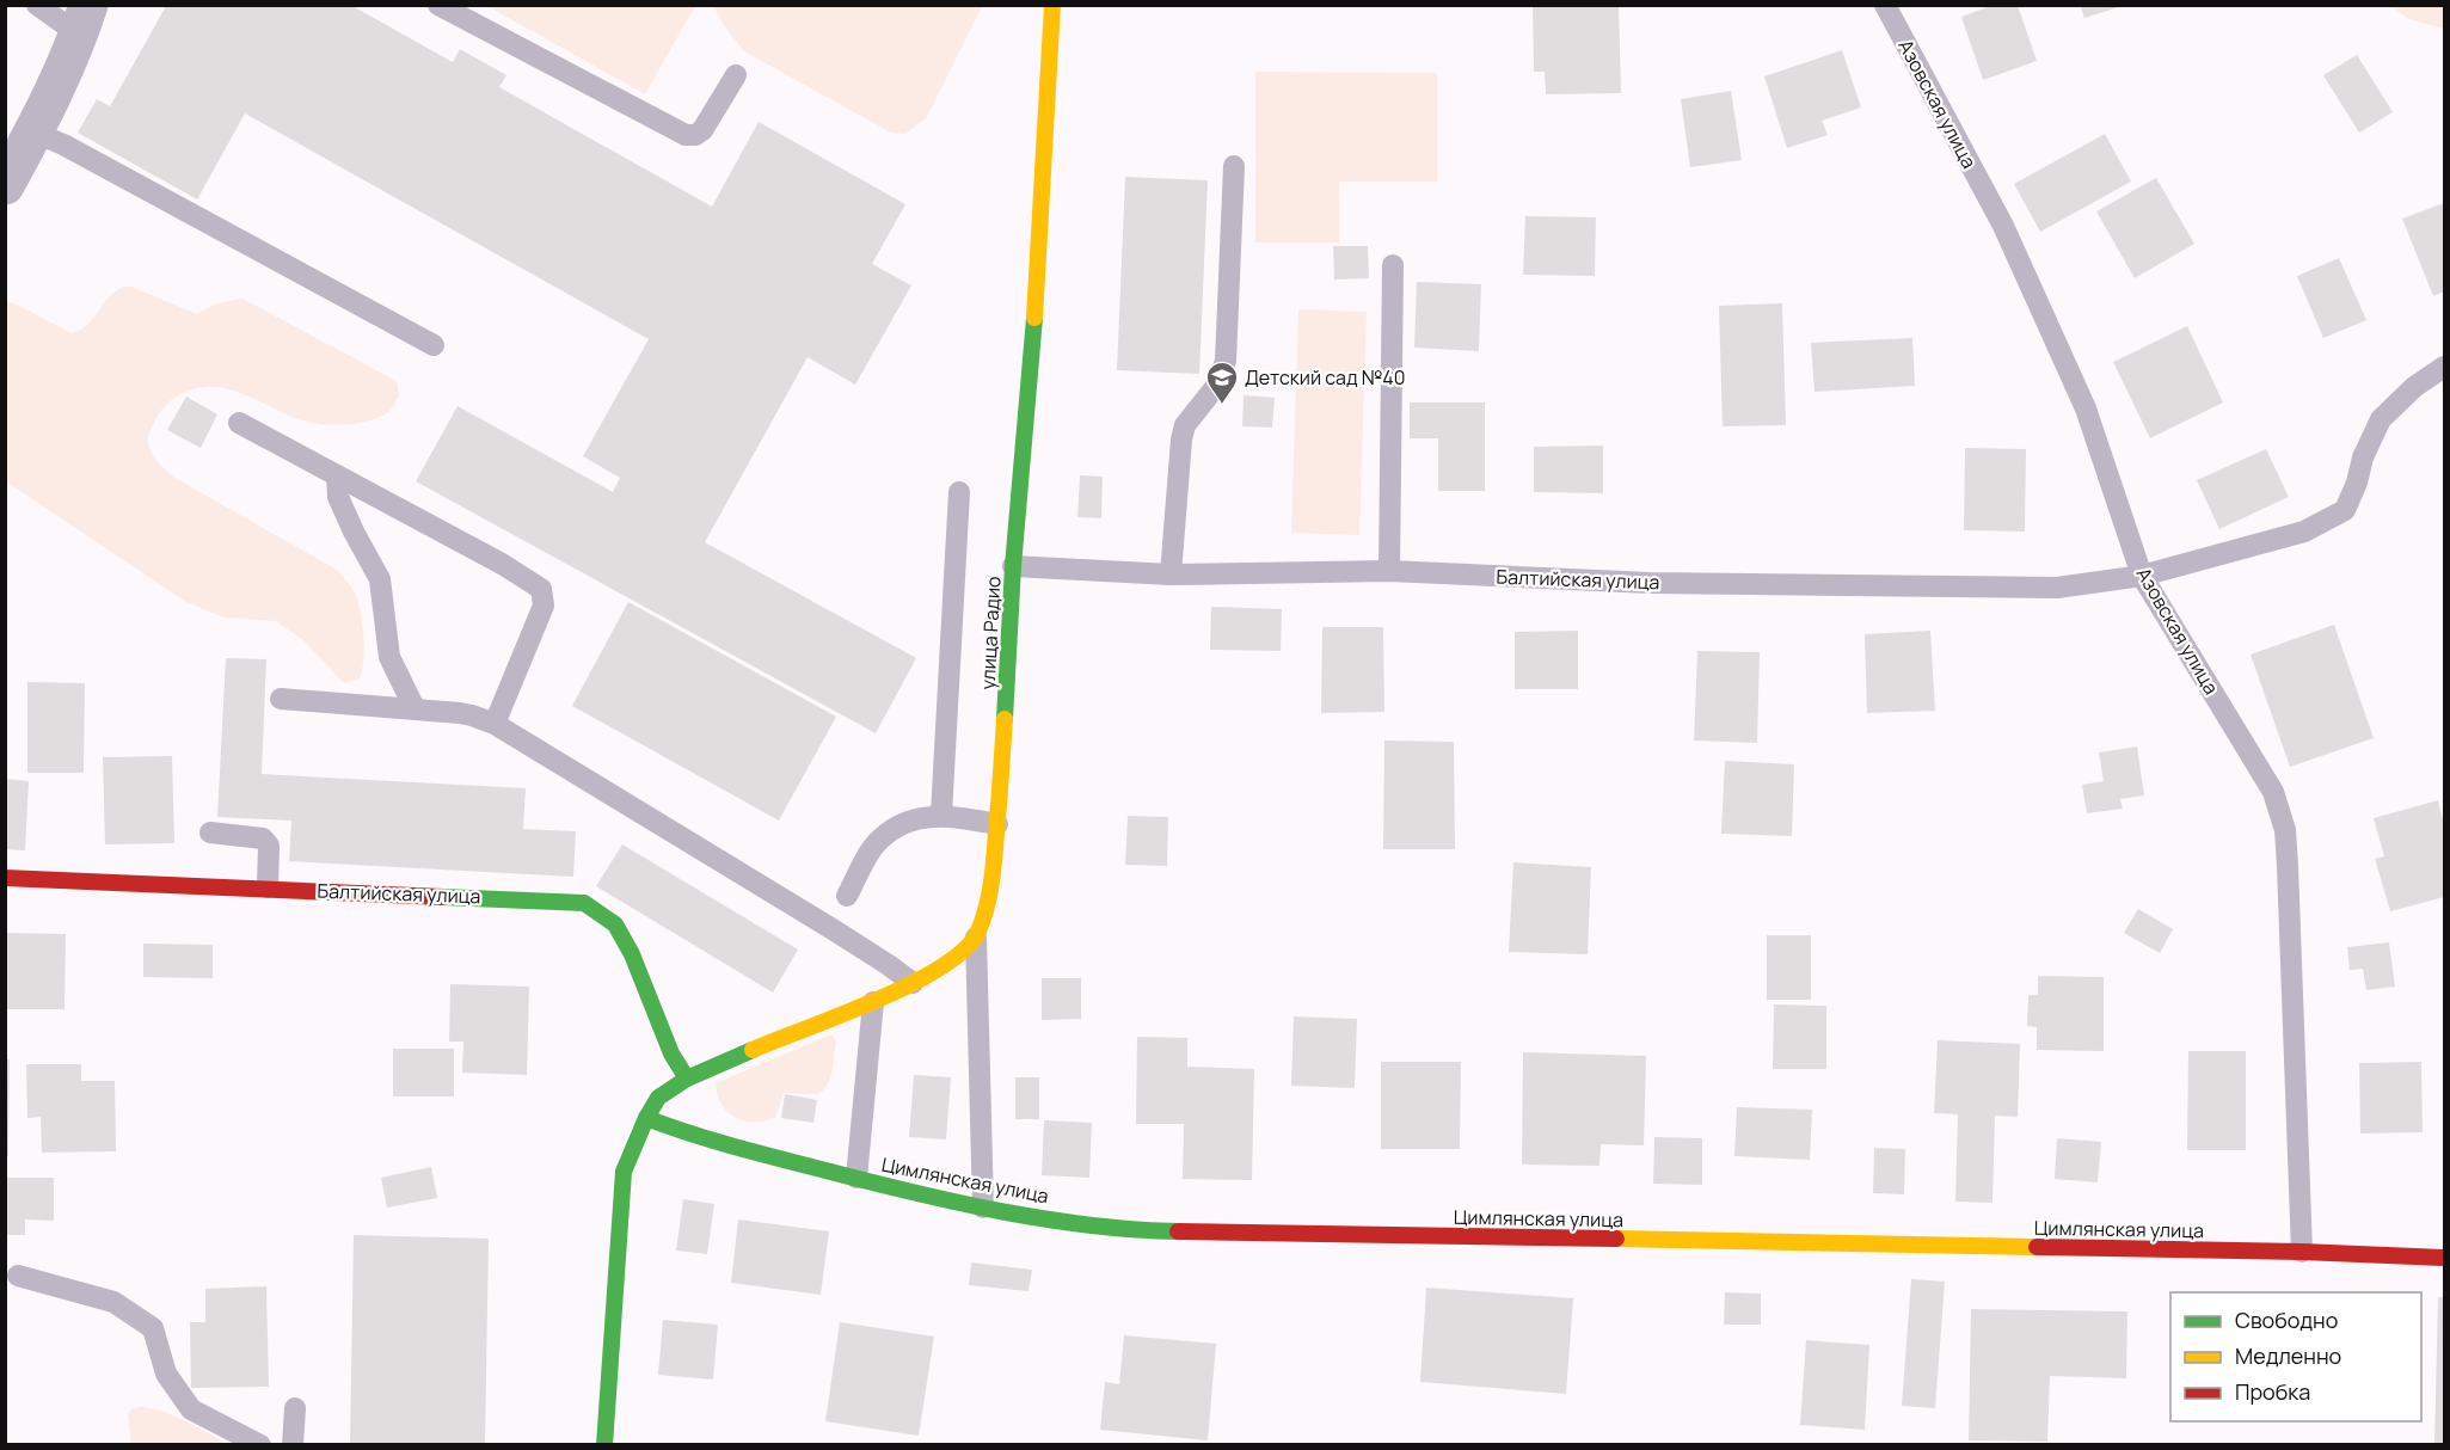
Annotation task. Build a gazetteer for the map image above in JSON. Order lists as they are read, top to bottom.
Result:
{
  "streets": {
    "street": ["Балтийская улица", "улица Радио", "Цимлянская улица"],
    "lane": ["Азовская улица"]
  },
  "crossings": [
    ["Азовская улица", "Балтийская улица"],
    ["Азовская улица", "Цимлянская улица"],
    ["Балтийская улица", "улица Радио"]
  ],
  "places": {
    "school or university": ["Детский сад №40"]
  },
  "legend": ["Свободно", "Медленно", "Пробка"]
}
